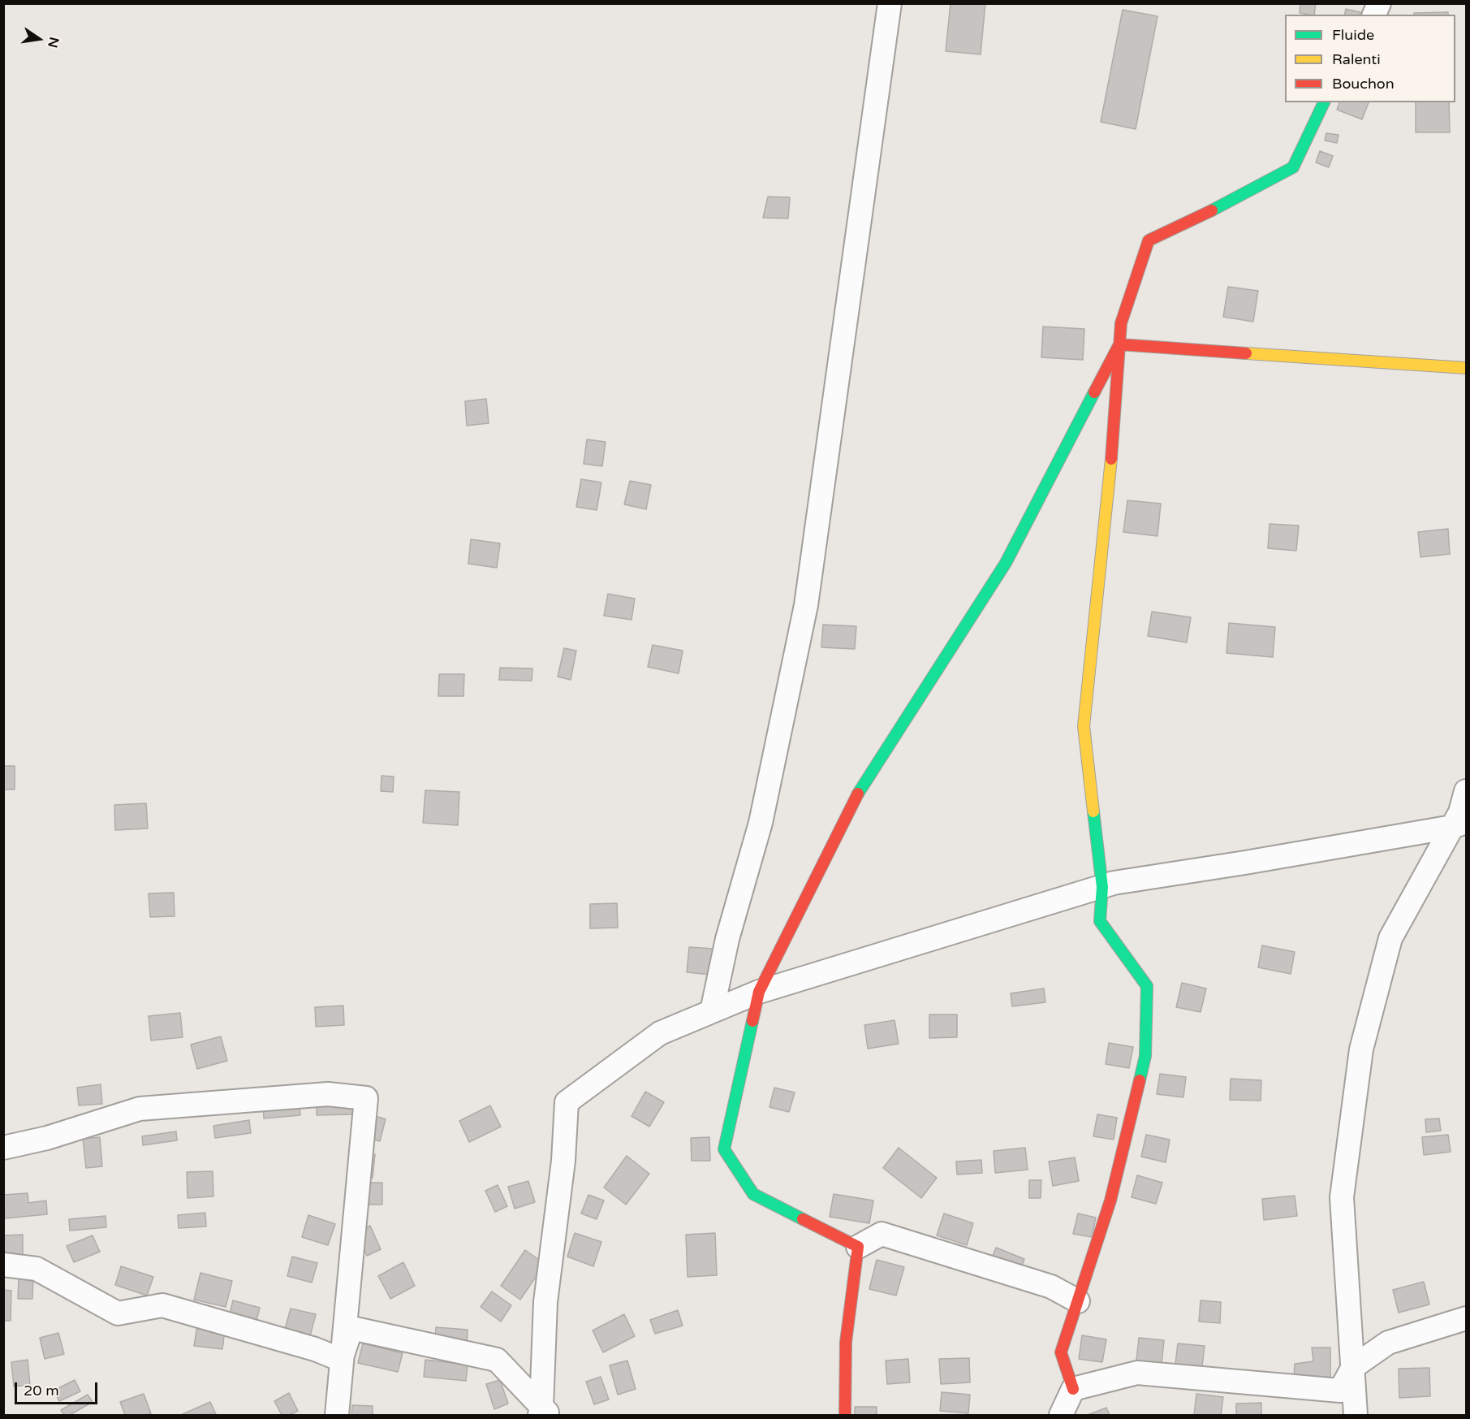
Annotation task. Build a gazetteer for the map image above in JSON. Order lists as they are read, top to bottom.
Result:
{
  "legend": ["Fluide", "Ralenti", "Bouchon"],
  "scale_bar": "20 m",
  "north": "right"
}
